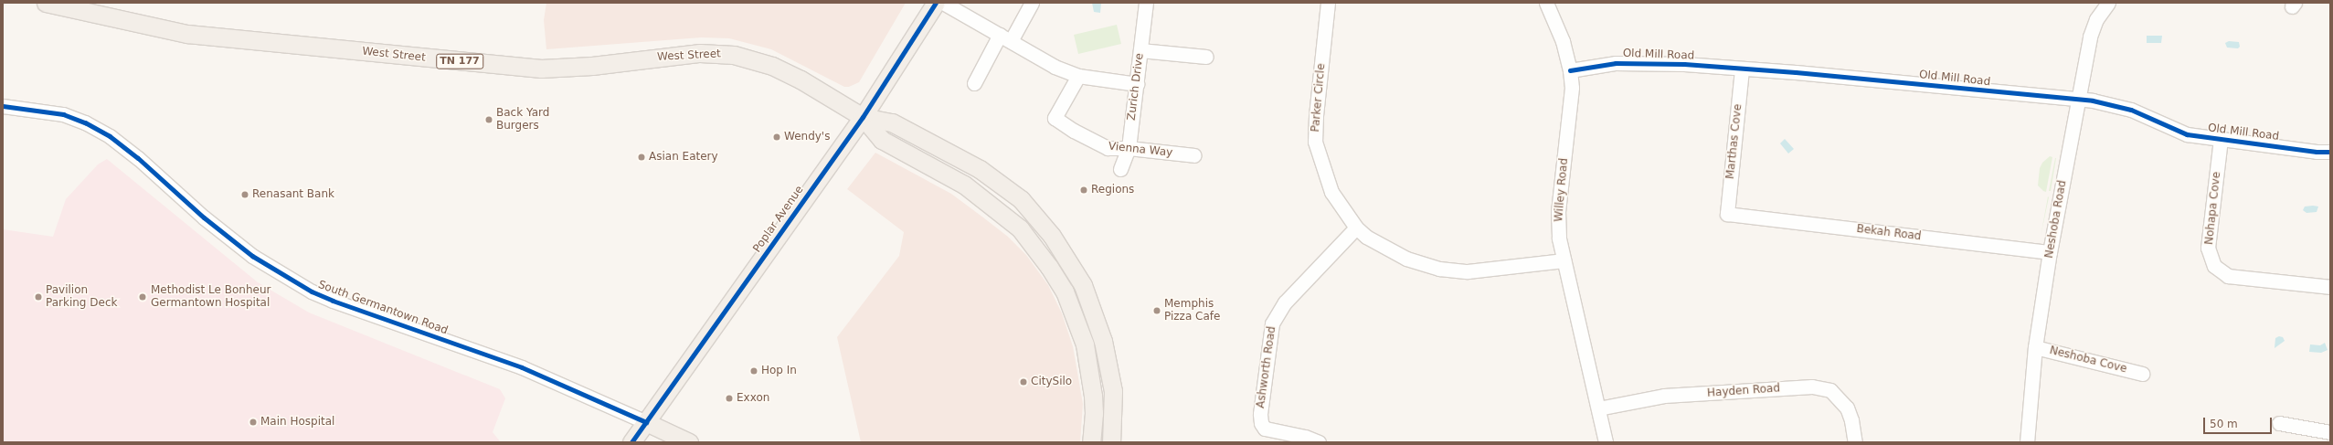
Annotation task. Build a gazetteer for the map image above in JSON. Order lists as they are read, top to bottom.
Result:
{
  "streets": {
    "main road": [
      "West Street",
      "TN 177",
      "Poplar Avenue",
      "South Germantown Road"
    ],
    "street": [
      "Old Mill Road",
      "Zurich Drive",
      "Parker Circle",
      "Marthas Cove",
      "Vienna Way",
      "Willey Road",
      "Nohapa Cove",
      "Neshoba Road",
      "Bekah Road",
      "Neshoba Cove",
      "Ashworth Road",
      "Hayden Road"
    ]
  },
  "crossings": [
    ["West Street", "Poplar Avenue"],
    ["Old Mill Road", "Marthas Cove"],
    ["Old Mill Road", "Willey Road"],
    ["Old Mill Road", "Nohapa Cove"],
    ["Old Mill Road", "Neshoba Road"],
    ["Zurich Drive", "Vienna Way"],
    ["Parker Circle", "Willey Road"],
    ["Parker Circle", "Ashworth Road"],
    ["Marthas Cove", "Bekah Road"],
    ["Willey Road", "Hayden Road"],
    ["Poplar Avenue", "South Germantown Road"],
    ["Neshoba Road", "Bekah Road"],
    ["Neshoba Road", "Neshoba Cove"]
  ],
  "places": [
    "Back Yard Burgers",
    "Wendy's",
    "Asian Eatery",
    "Regions",
    "Renasant Bank",
    "Pavilion Parking Deck",
    "Methodist Le Bonheur Germantown Hospital",
    "Memphis Pizza Cafe",
    "Hop In",
    "CitySilo",
    "Exxon",
    "Main Hospital"
  ],
  "scale_bar": "50 m"
}
